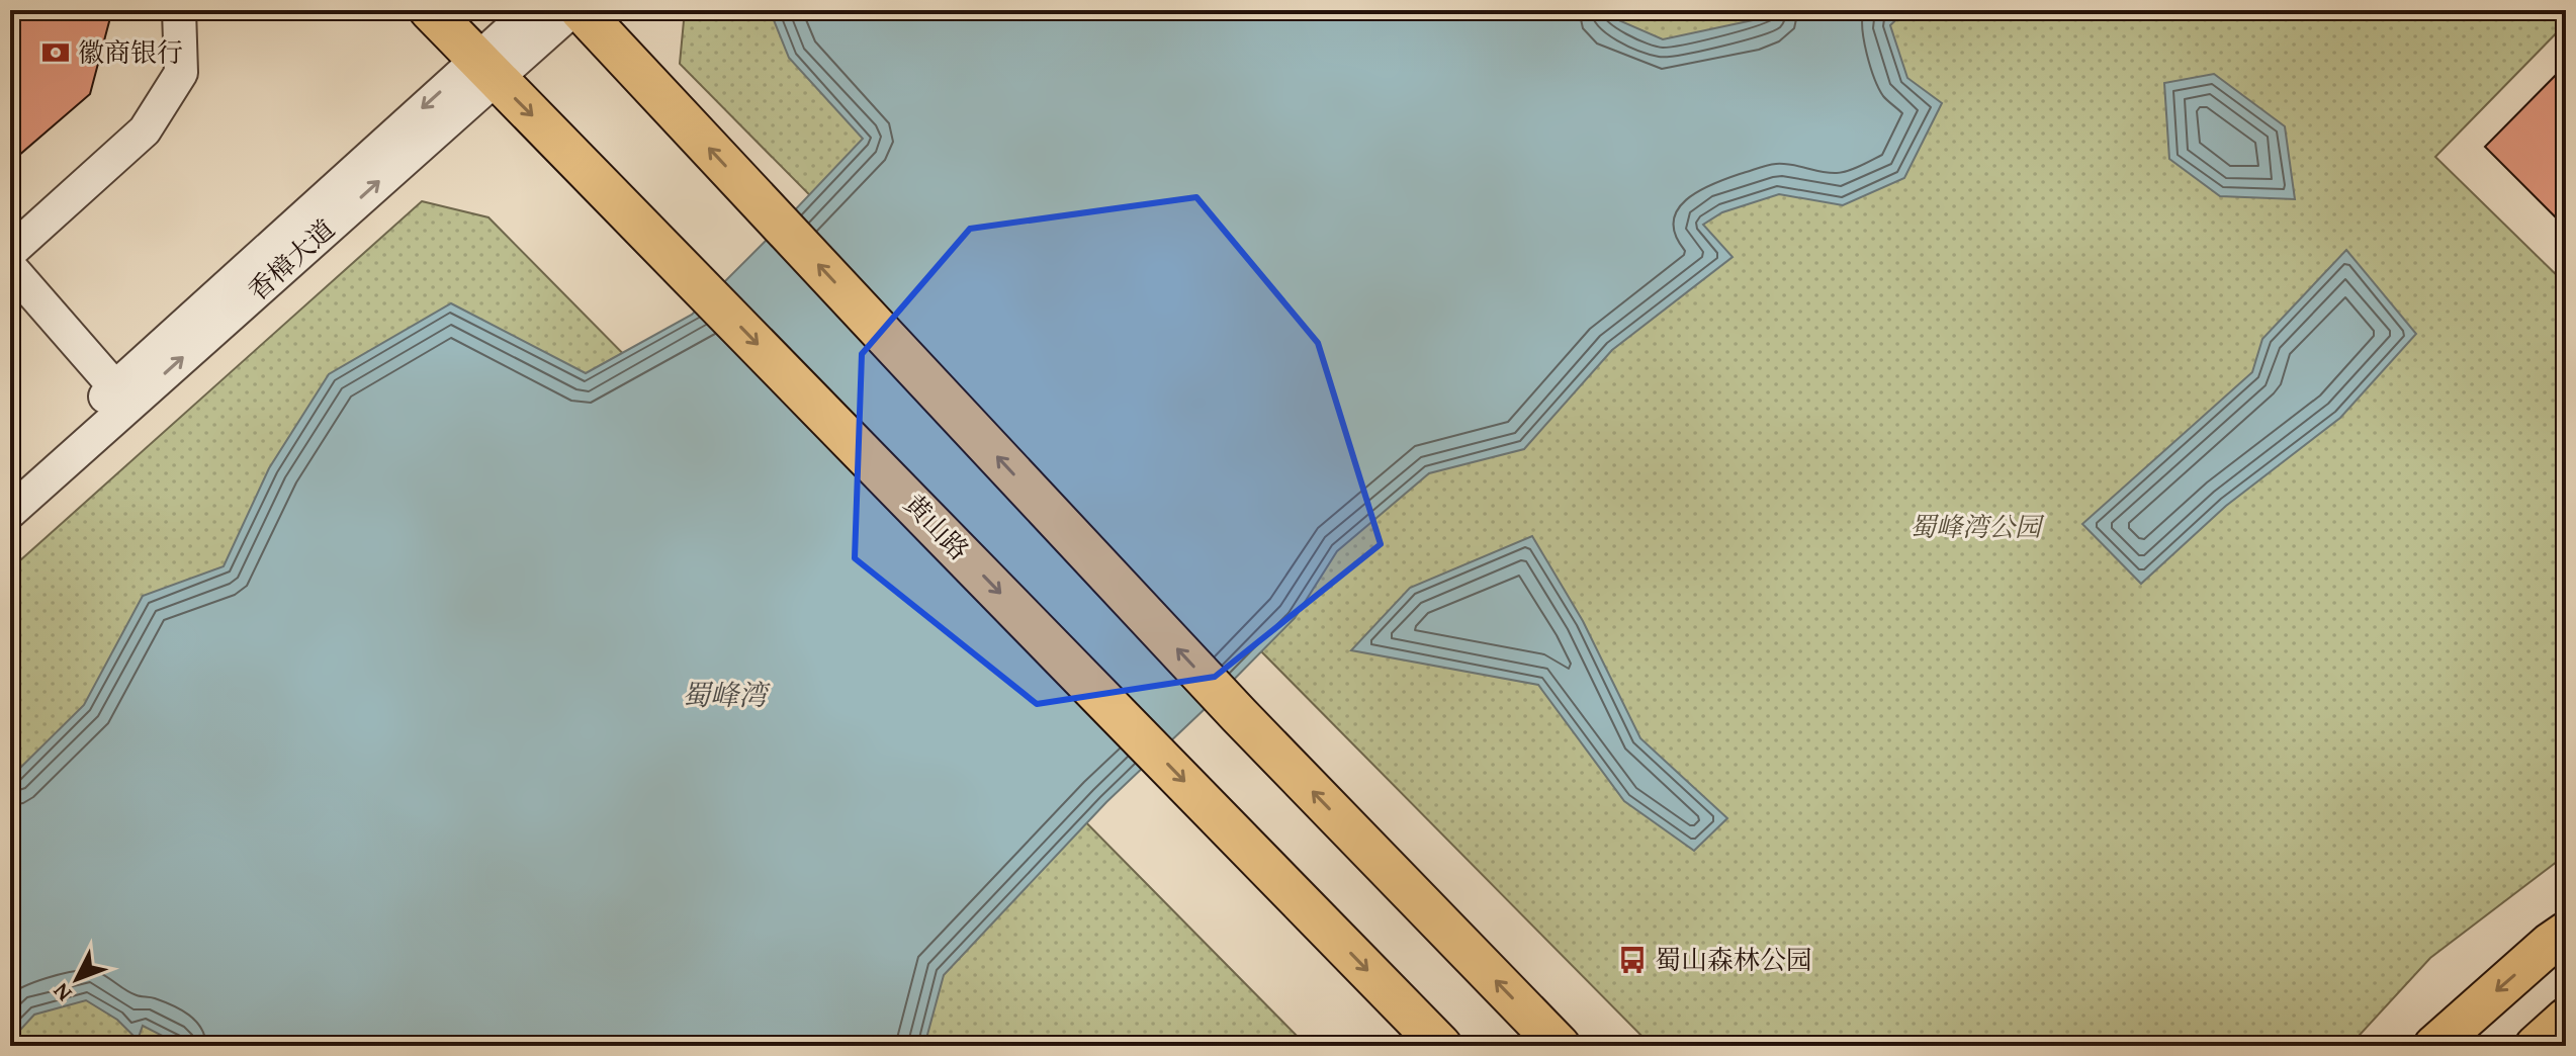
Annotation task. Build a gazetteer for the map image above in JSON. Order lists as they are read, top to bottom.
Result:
{
  "streets": {
    "main road": ["黄山路"],
    "street": ["香樟大道"]
  },
  "crossings": [
    ["香樟大道", "黄山路"]
  ],
  "water": ["蜀峰湾"],
  "parks": ["蜀峰湾公园"],
  "places": {
    "bank": ["徽商银行"],
    "bus stop": ["蜀山森林公园"]
  },
  "north": "bottom left"
}
